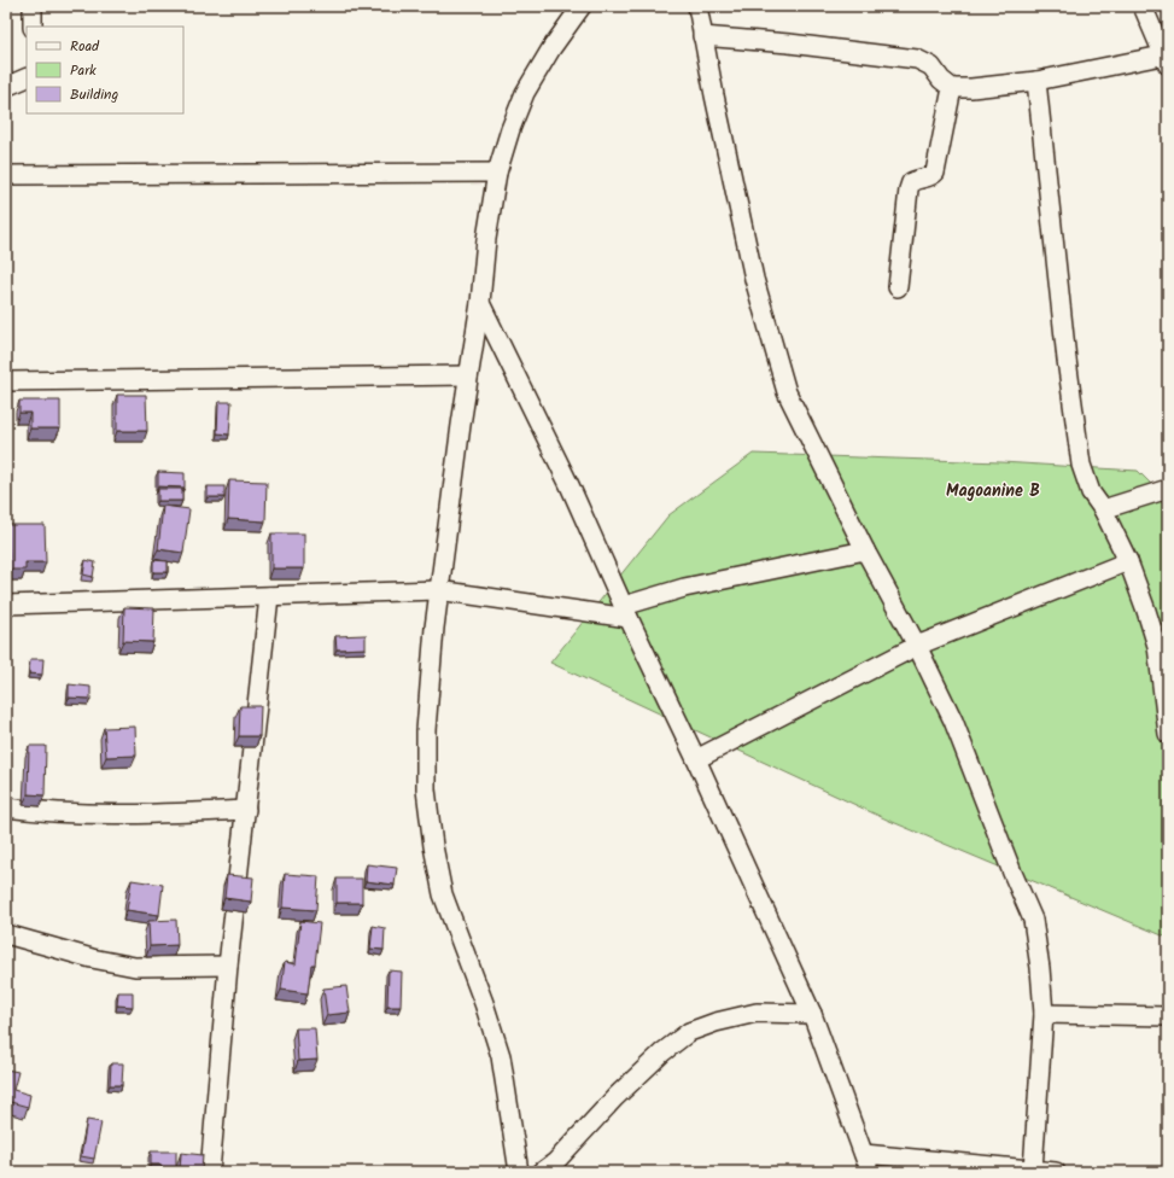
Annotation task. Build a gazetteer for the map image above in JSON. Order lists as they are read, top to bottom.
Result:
{
  "districts": ["Magoanine B"],
  "legend": ["Road", "Park", "Building"]
}
